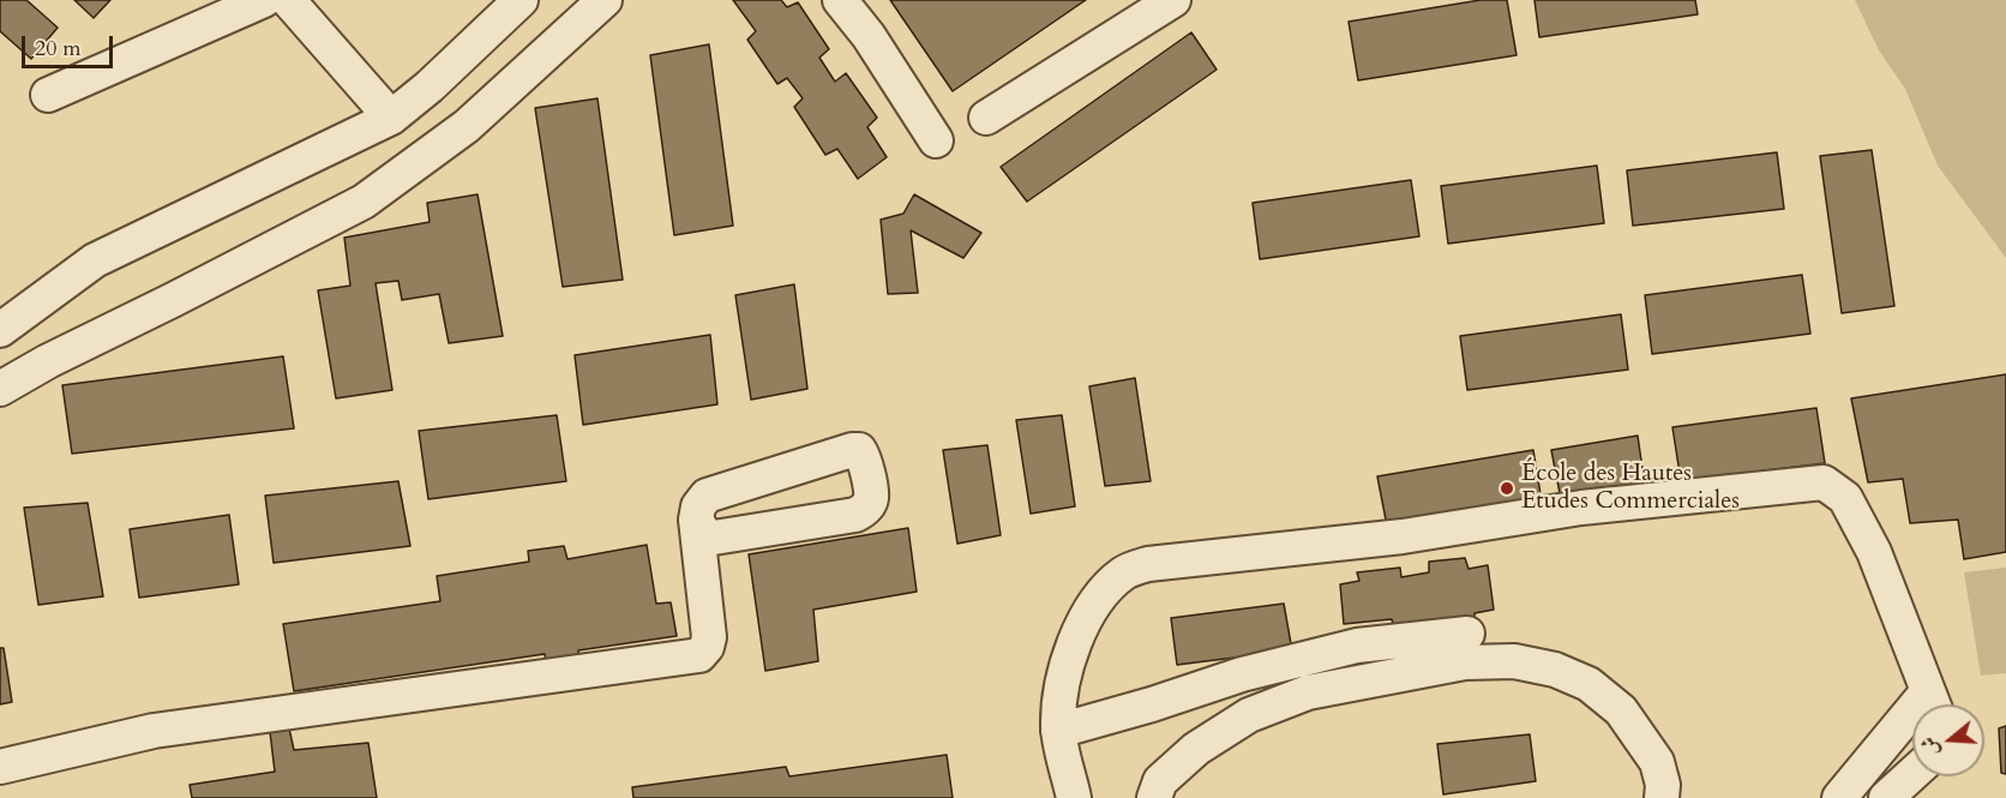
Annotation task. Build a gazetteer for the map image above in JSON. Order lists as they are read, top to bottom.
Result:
{
  "places": ["École des Hautes Etudes Commerciales"],
  "scale_bar": "20 m",
  "north": "left"
}
